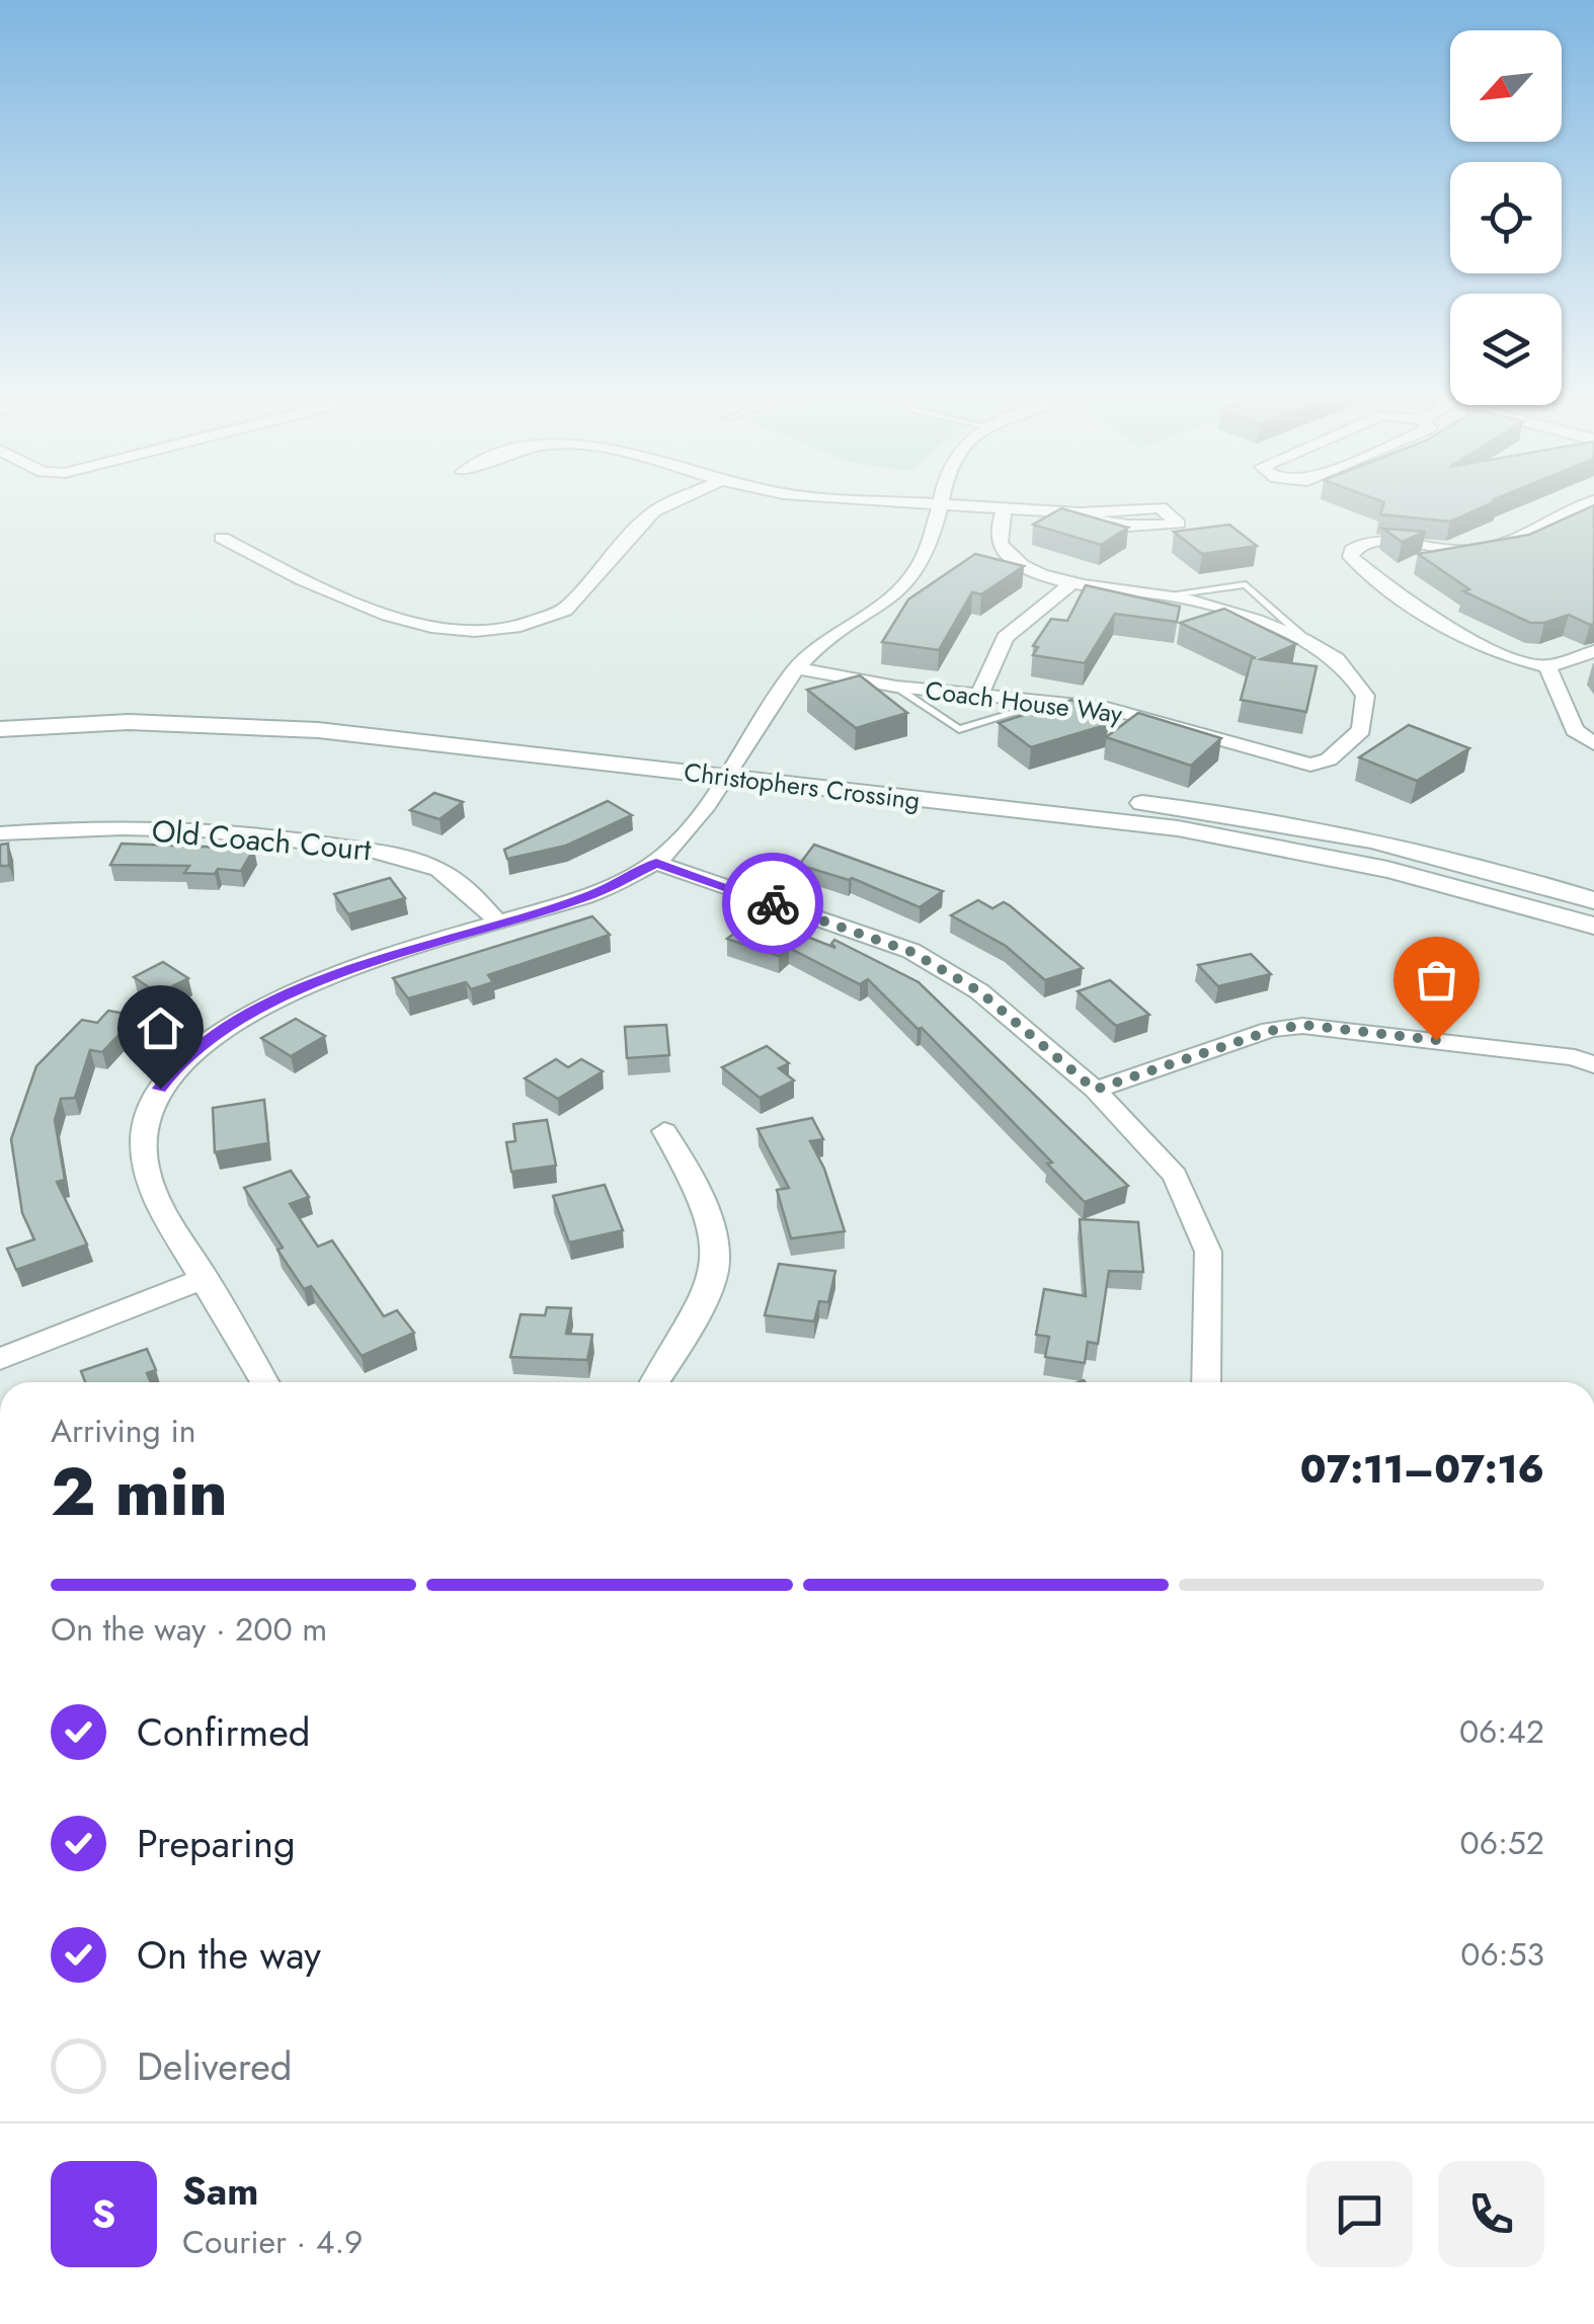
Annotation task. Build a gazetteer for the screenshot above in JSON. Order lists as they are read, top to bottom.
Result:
{
  "streets": {
    "street": ["Coach House Way", "Christophers Crossing", "Old Coach Court"]
  },
  "north": "bottom left",
  "page": {
    "heading": ["2 min", "Arriving in", "07:11–07:16"],
    "panel": ["Sam", "Courier · 4.9"],
    "bar": "On the way · 200 m",
    "list": [
      ["Confirmed", "06:42"],
      ["Preparing", "06:52"],
      ["On the way", "06:53"],
      "Delivered"
    ],
    "round": "S"
  }
}
